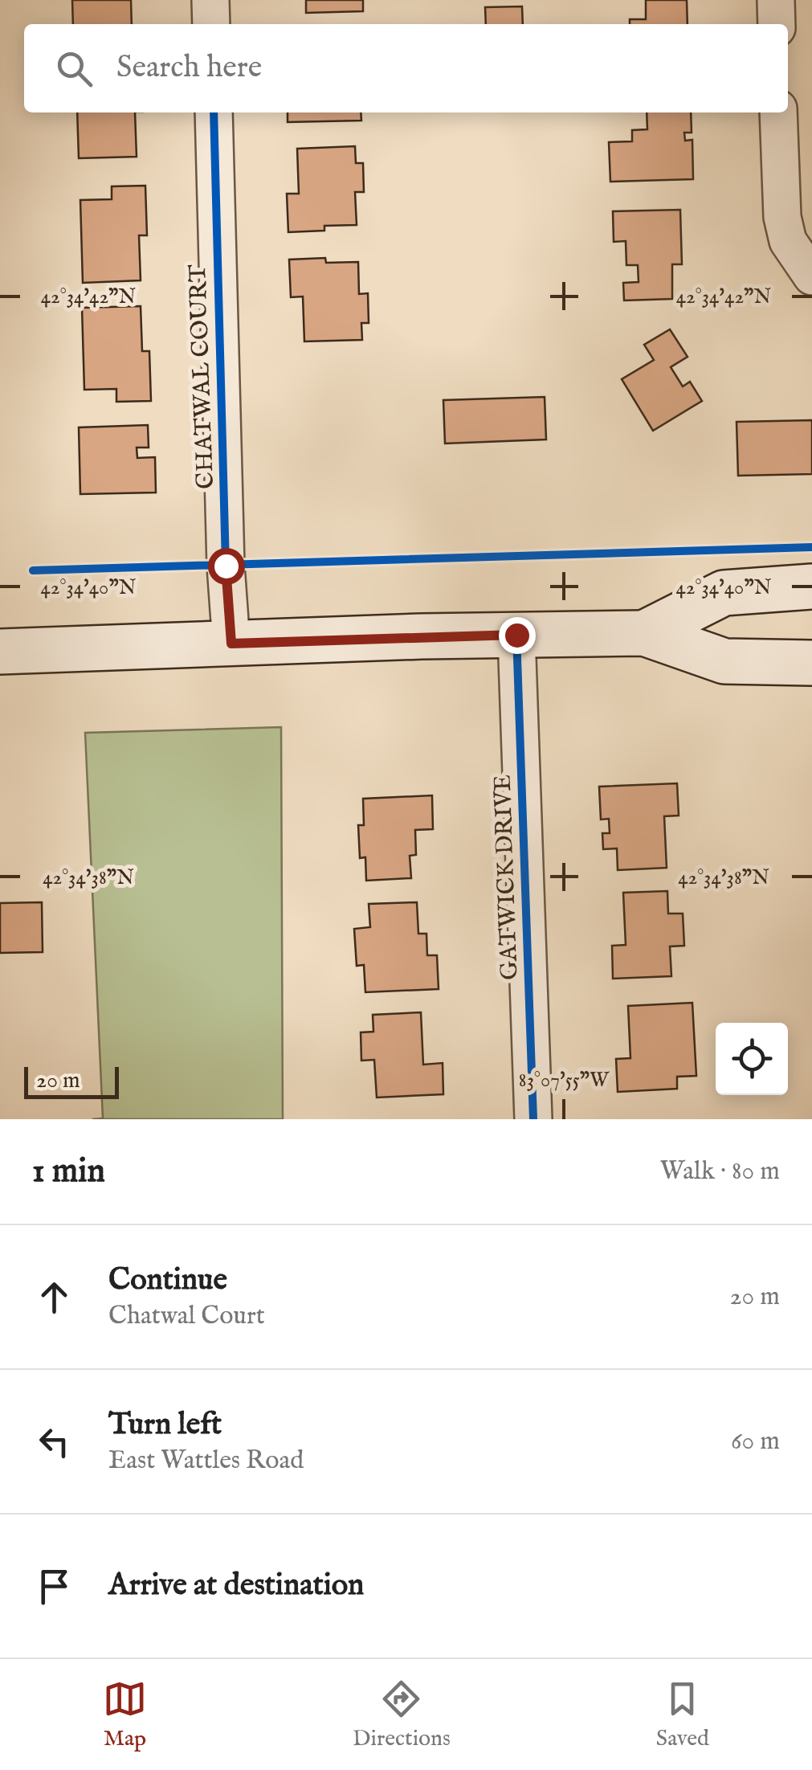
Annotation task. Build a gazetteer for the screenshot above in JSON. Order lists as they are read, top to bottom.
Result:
{
  "streets": {
    "street": ["CHATWAL COURT", "GATWICK DRIVE"]
  },
  "scale_bar": "20 m",
  "page": {
    "search": "Search here",
    "scale": "20 m",
    "heading": ["1 min", "Walk · 80 m"],
    "list": [
      ["Continue", "Chatwal Court", "20 m"],
      ["Turn left", "East Wattles Road", "60 m"],
      "Arrive at destination"
    ],
    "nav": ["Map", "Directions", "Saved"]
  },
  "coordinates": [
    "42°34'42\"N",
    "42°34'40\"N",
    "42°34'38\"N",
    "83°07'55\"W"
  ]
}
